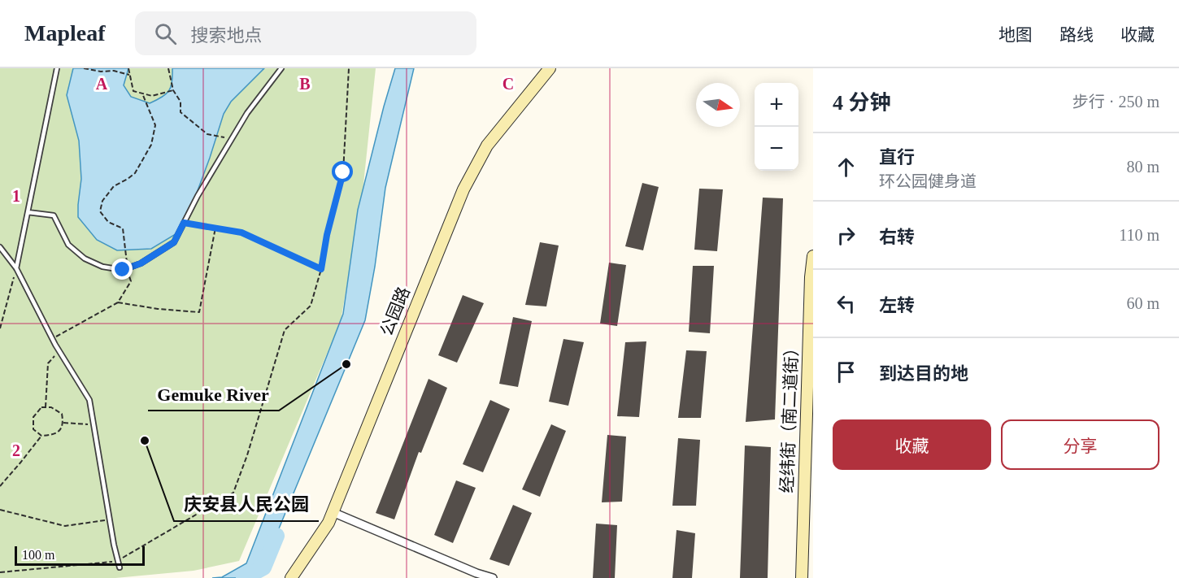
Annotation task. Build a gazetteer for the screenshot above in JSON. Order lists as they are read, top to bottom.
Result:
{
  "streets": {
    "street": ["公园路", "经纬街（南二道街）"]
  },
  "places": ["Gemuke River", "庆安县人民公园"],
  "scale_bar": "100 m",
  "north": "right",
  "page": {
    "header": "Mapleaf",
    "search": "搜索地点",
    "nav": ["地图", "路线", "收藏"],
    "heading": ["4 分钟", "步行 · 250 m"],
    "map_buttons": ["+", "−"],
    "list": [
      ["直行", "环公园健身道", "80 m"],
      ["右转", "110 m"],
      ["左转", "60 m"],
      "到达目的地"
    ],
    "buttons": ["收藏", "分享"],
    "scale": "100 m"
  },
  "grid": {
    "columns": ["A", "B", "C"],
    "rows": ["1", "2"]
  }
}
